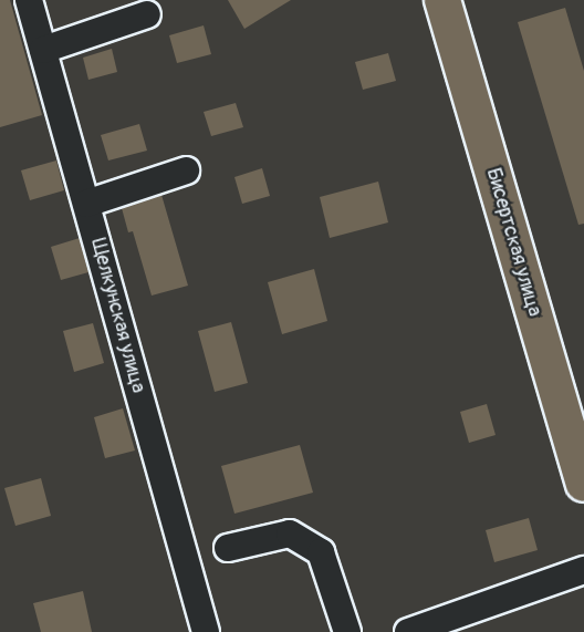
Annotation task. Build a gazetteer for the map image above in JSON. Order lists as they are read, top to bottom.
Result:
{
  "streets": {
    "main road": ["Бисертская улица"],
    "street": ["Щелкунская улица"]
  }
}
